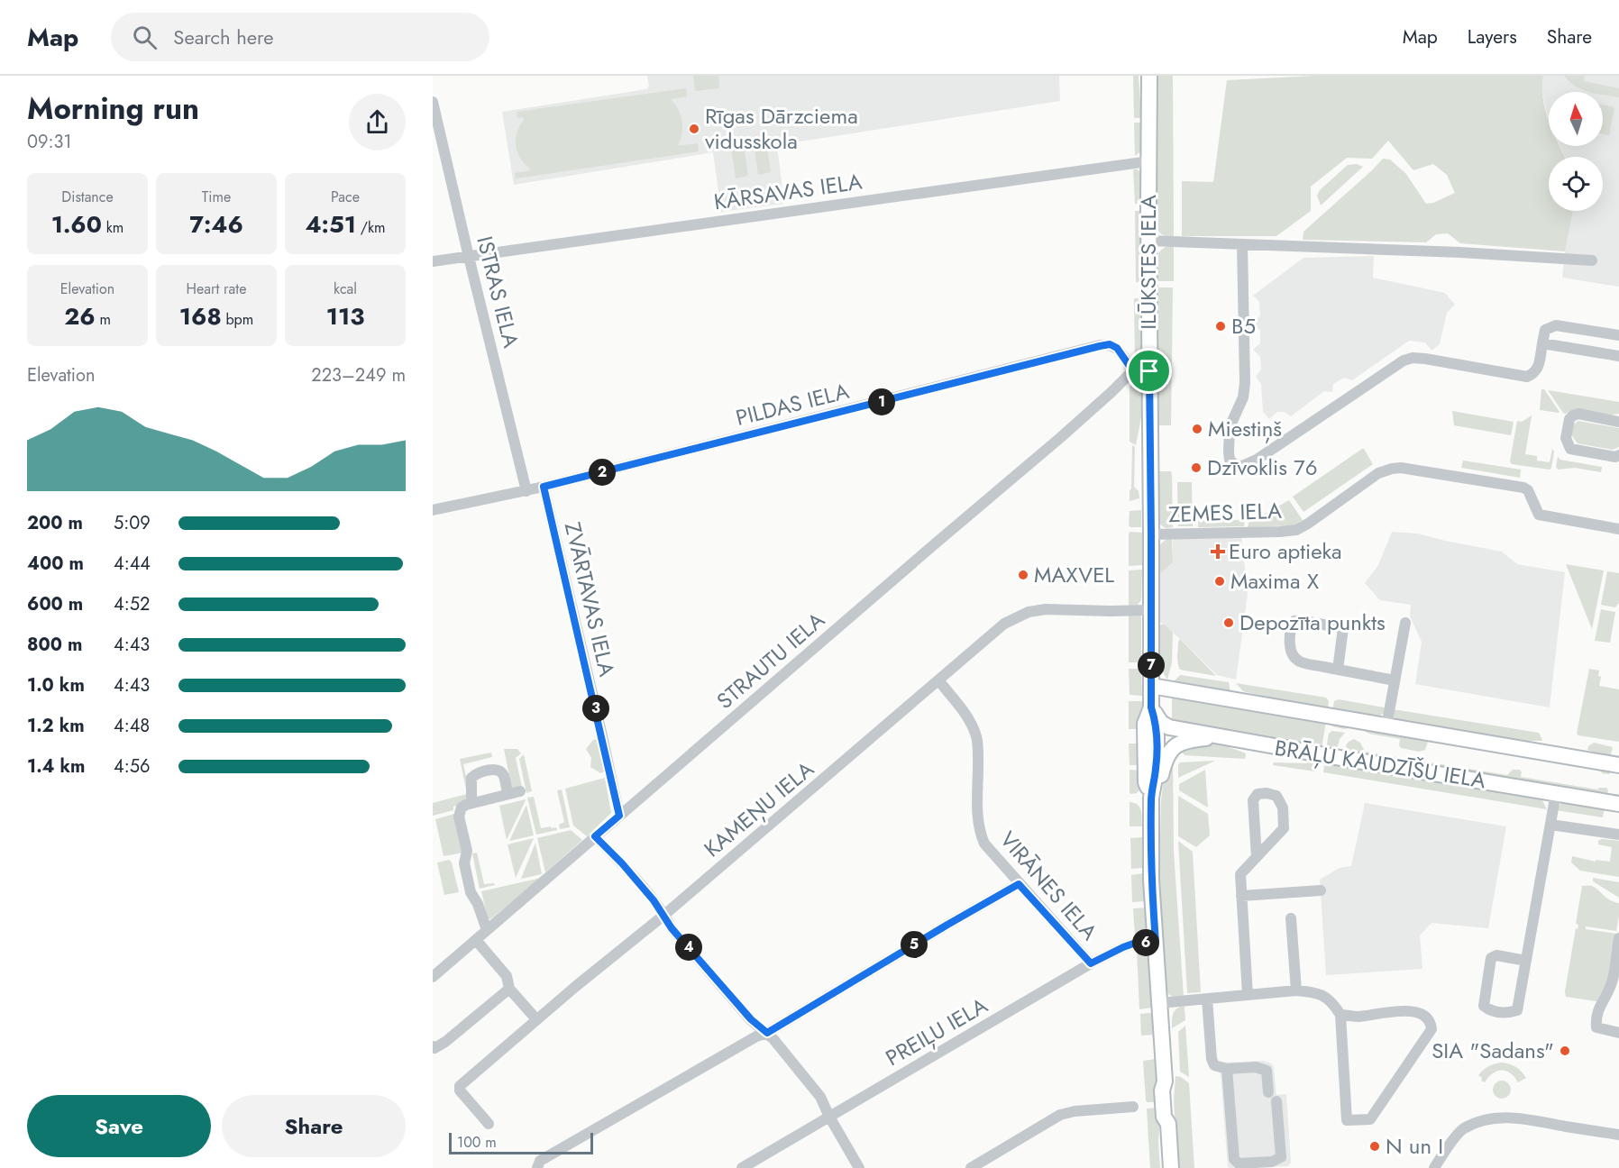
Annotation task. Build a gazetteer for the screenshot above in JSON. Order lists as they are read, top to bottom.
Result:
{
  "streets": {
    "street": [
      "KĀRSAVAS IELA",
      "ILŪKSTES IELA",
      "ISTRAS IELA",
      "PILDAS IELA",
      "ZEMES IELA",
      "ZVĀRTAVAS IELA",
      "STRAUTU IELA",
      "BRĀĻU KAUDZĪŠU IELA",
      "KAMEŅU IELA",
      "VIRĀNES IELA",
      "PREIĻU IELA"
    ]
  },
  "crossings": [
    ["KĀRSAVAS IELA", "ILŪKSTES IELA"],
    ["KĀRSAVAS IELA", "ISTRAS IELA"],
    ["ILŪKSTES IELA", "ZEMES IELA"],
    ["ILŪKSTES IELA", "BRĀĻU KAUDZĪŠU IELA"],
    ["ILŪKSTES IELA", "KAMEŅU IELA"],
    ["ILŪKSTES IELA", "PREIĻU IELA"],
    ["ISTRAS IELA", "PILDAS IELA"],
    ["PILDAS IELA", "ZVĀRTAVAS IELA"],
    ["PILDAS IELA", "STRAUTU IELA"],
    ["ZVĀRTAVAS IELA", "STRAUTU IELA"],
    ["KAMEŅU IELA", "VIRĀNES IELA"],
    ["VIRĀNES IELA", "PREIĻU IELA"]
  ],
  "places": {
    "other": [
      "Rīgas Dārzciema vidusskola",
      "B5",
      "Miestiņš",
      "Dzīvoklis 76",
      "MAXVEL",
      "Maxima X",
      "Depozīta punkts",
      "SIA \"Sadans\"",
      "N un I"
    ],
    "health": ["Euro aptieka"]
  },
  "scale_bar": "100 m",
  "north": "top",
  "page": {
    "header": "Map",
    "search": "Search here",
    "nav": ["Map", "Layers", "Share"],
    "heading": ["Morning run", "09:31"],
    "stats": [
      ["Distance", "1.60 km"],
      ["Time", "7:46"],
      ["Pace", "4:51 /km"],
      ["Elevation", "26 m"],
      ["Heart rate", "168 bpm"],
      ["kcal", "113"]
    ],
    "chart": ["Elevation", "223–249 m"],
    "pins": [
      "1",
      "2",
      "7",
      "3",
      "6",
      "5",
      "4"
    ],
    "list": [
      {
        "name": "200 m",
        "note": "5:09"
      },
      {
        "name": "400 m",
        "note": "4:44"
      },
      {
        "name": "600 m",
        "note": "4:52"
      },
      {
        "name": "800 m",
        "note": "4:43"
      },
      {
        "name": "1.0 km",
        "note": "4:43"
      },
      {
        "name": "1.2 km",
        "note": "4:48"
      },
      {
        "name": "1.4 km",
        "note": "4:56"
      }
    ],
    "buttons": ["Save", "Share"],
    "scale": "100 m"
  }
}
